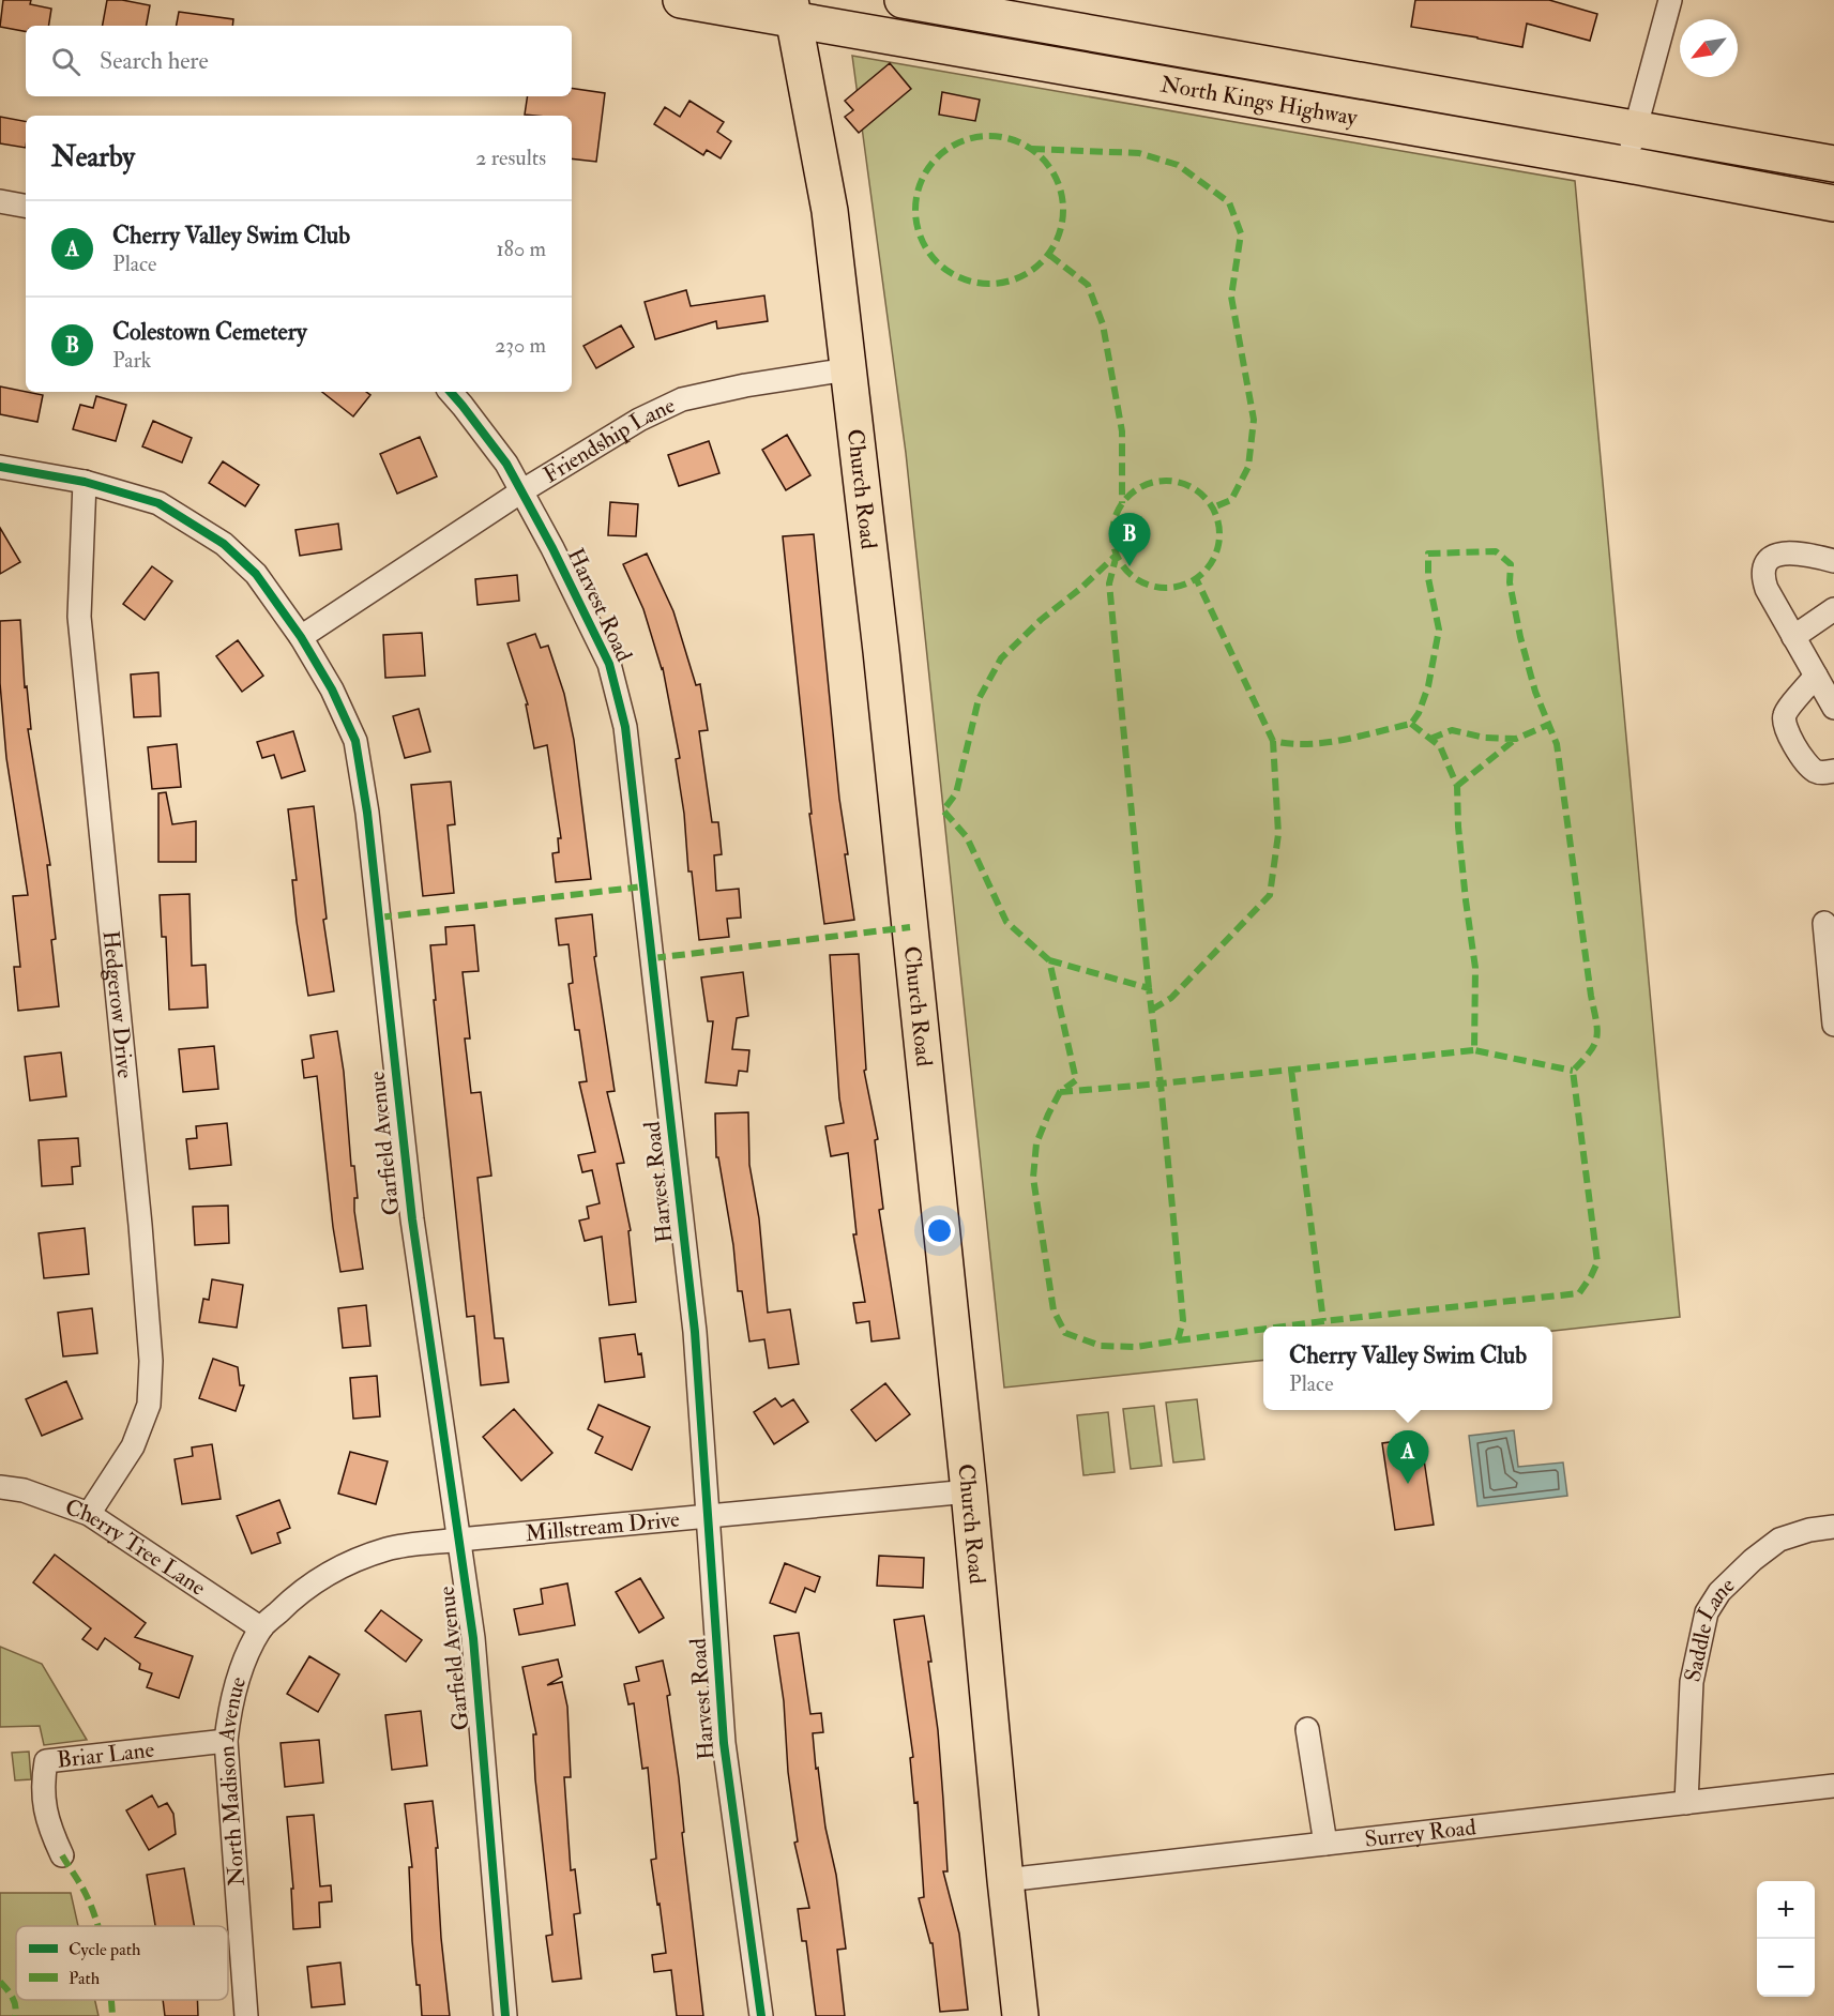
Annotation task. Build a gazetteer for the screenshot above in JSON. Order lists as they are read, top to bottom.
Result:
{
  "streets": {
    "main road": ["North Kings Highway", "Church Road"],
    "street": [
      "Friendship Lane",
      "Harvest Road",
      "Hedgerow Drive",
      "Garfield Avenue",
      "Millstream Drive",
      "Cherry Tree Lane",
      "Saddle Lane",
      "Briar Lane",
      "North Madison Avenue",
      "Surrey Road"
    ]
  },
  "crossings": [
    ["North Kings Highway", "Church Road"],
    ["Friendship Lane", "Church Road"],
    ["Friendship Lane", "Harvest Road"],
    ["Friendship Lane", "Garfield Avenue"],
    ["Church Road", "Millstream Drive"],
    ["Church Road", "Surrey Road"],
    ["Harvest Road", "Millstream Drive"],
    ["Hedgerow Drive", "Garfield Avenue"],
    ["Hedgerow Drive", "Cherry Tree Lane"],
    ["Garfield Avenue", "Millstream Drive"],
    ["Millstream Drive", "Cherry Tree Lane"],
    ["Millstream Drive", "North Madison Avenue"],
    ["Cherry Tree Lane", "North Madison Avenue"],
    ["Saddle Lane", "Surrey Road"],
    ["Briar Lane", "North Madison Avenue"]
  ],
  "legend": ["Cycle path", "Path"],
  "north": "bottom left",
  "page": {
    "search": "Search here",
    "heading": ["Nearby", "2 results"],
    "list": [
      {
        "mark": "A",
        "name": "Cherry Valley Swim Club",
        "note": "Place",
        "value": "180 m"
      },
      {
        "mark": "B",
        "name": "Colestown Cemetery",
        "note": "Park",
        "value": "230 m"
      }
    ],
    "pins": ["B", "A"],
    "popup": ["Cherry Valley Swim Club", "Place"],
    "map_buttons": ["+", "−"]
  }
}
